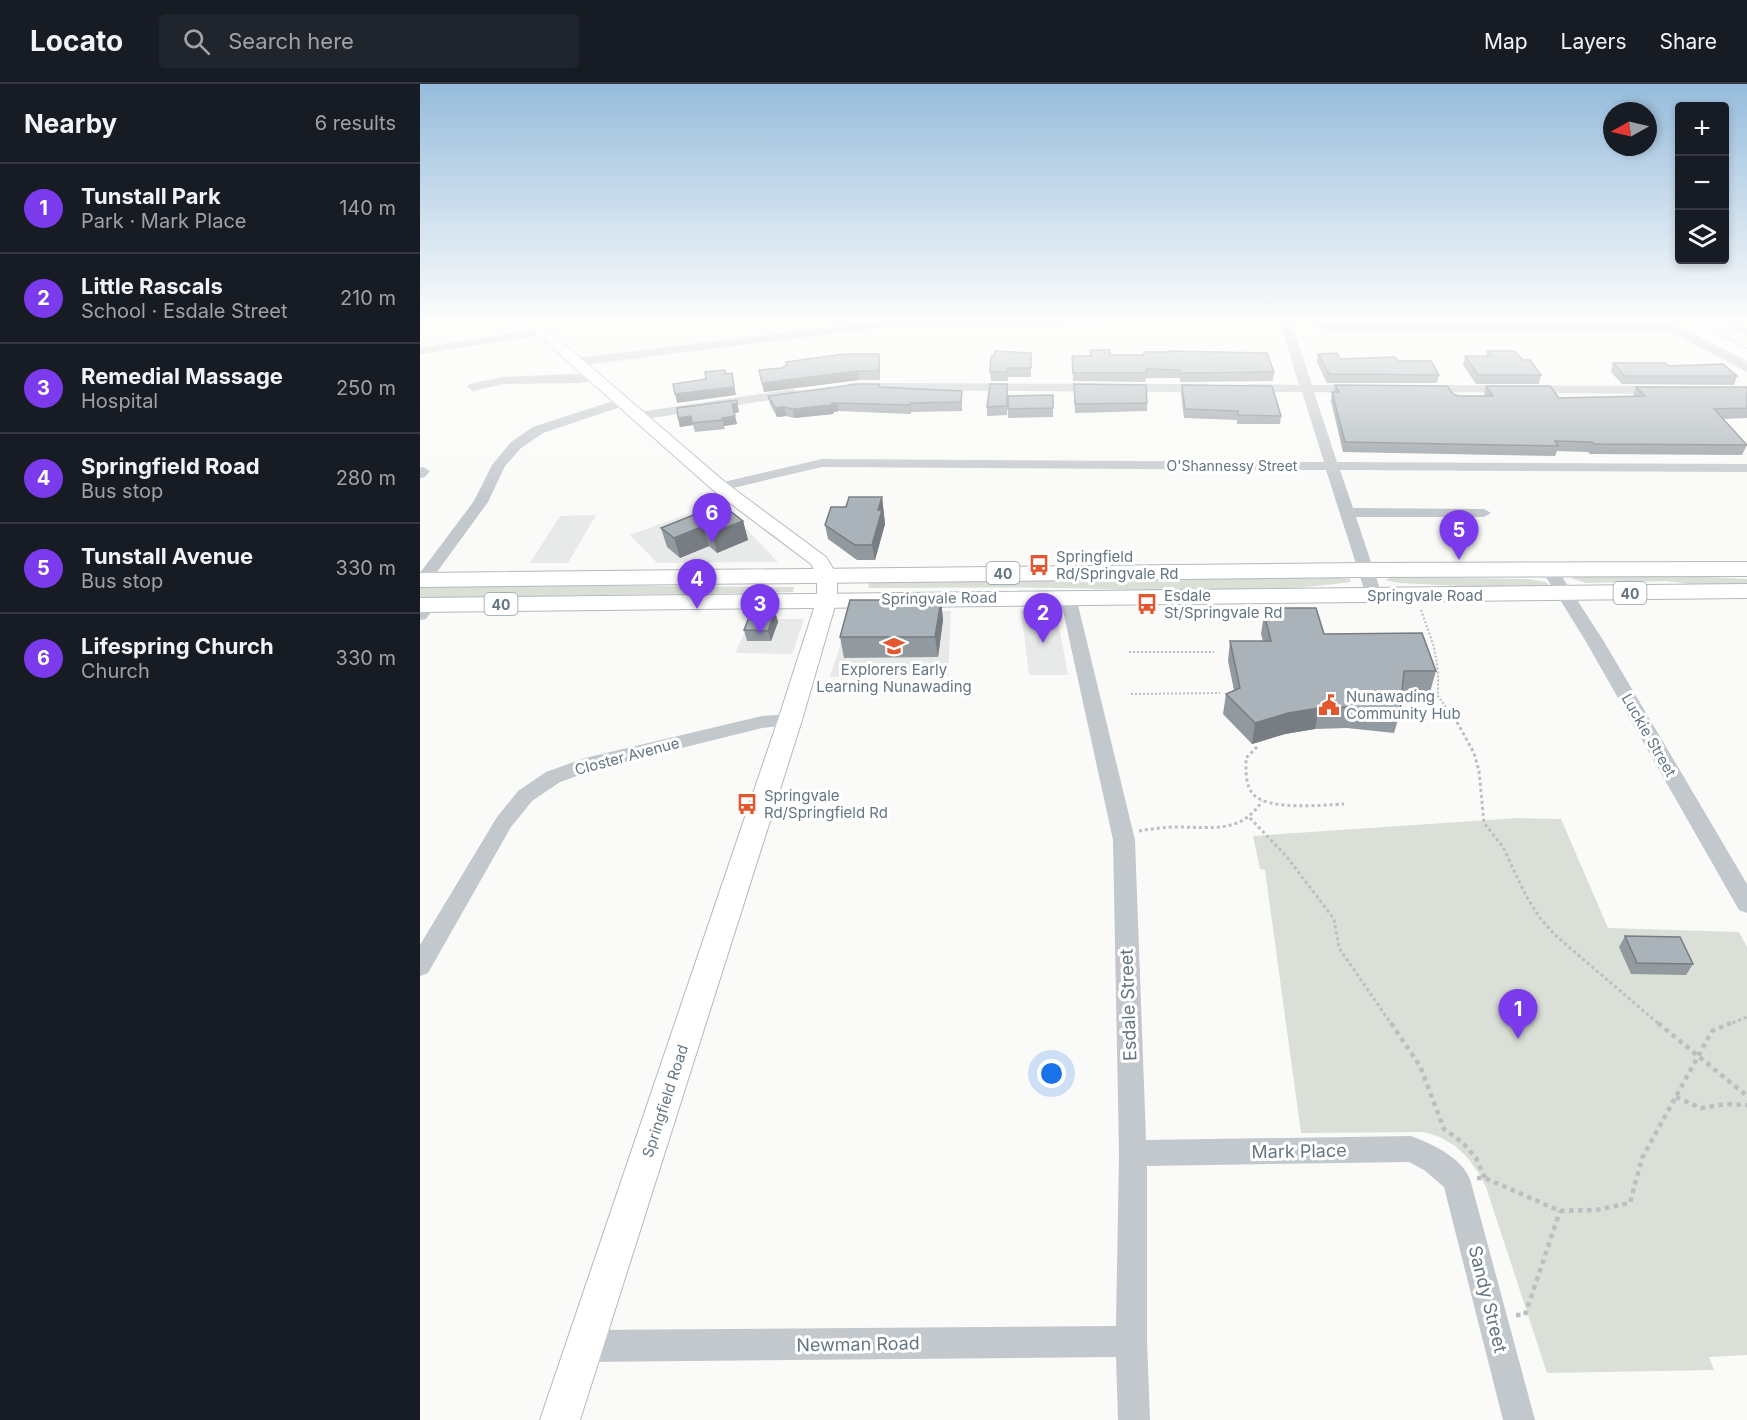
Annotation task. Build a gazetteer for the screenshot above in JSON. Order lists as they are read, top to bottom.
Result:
{
  "streets": {
    "highway": ["40", "Springvale Road"],
    "main road": ["Springfield Road"],
    "street": [
      "O'Shannessy Street",
      "Luckie Street",
      "Closter Avenue",
      "Esdale Street",
      "Mark Place",
      "Sandy Street",
      "Newman Road"
    ]
  },
  "crossings": [
    ["Springvale Road", "Luckie Street"],
    ["Springvale Road", "Esdale Street"],
    ["Springvale Road", "Springfield Road"],
    ["Closter Avenue", "Springfield Road"],
    ["Esdale Street", "Mark Place"],
    ["Esdale Street", "Newman Road"],
    ["Springfield Road", "Newman Road"],
    ["Mark Place", "Sandy Street"]
  ],
  "places": {
    "bus stop": ["Springfield Rd/Springvale Rd", "Esdale St/Springvale Rd", "Springvale Rd/Springfield Rd"],
    "school or university": ["Explorers Early Learning Nunawading"],
    "public building": ["Nunawading Community Hub"]
  },
  "north": "left",
  "page": {
    "header": "Locato",
    "search": "Search here",
    "nav": ["Map", "Layers", "Share"],
    "heading": ["Nearby", "6 results"],
    "map_buttons": ["+", "−"],
    "list": [
      {
        "mark": "1",
        "name": "Tunstall Park",
        "note": "Park · Mark Place",
        "value": "140 m"
      },
      {
        "mark": "2",
        "name": "Little Rascals",
        "note": "School · Esdale Street",
        "value": "210 m"
      },
      {
        "mark": "3",
        "name": "Remedial Massage",
        "note": "Hospital",
        "value": "250 m"
      },
      {
        "mark": "4",
        "name": "Springfield Road",
        "note": "Bus stop",
        "value": "280 m"
      },
      {
        "mark": "5",
        "name": "Tunstall Avenue",
        "note": "Bus stop",
        "value": "330 m"
      },
      {
        "mark": "6",
        "name": "Lifespring Church",
        "note": "Church",
        "value": "330 m"
      }
    ],
    "pins": [
      "6",
      "5",
      "4",
      "3",
      "2",
      "1"
    ]
  }
}
